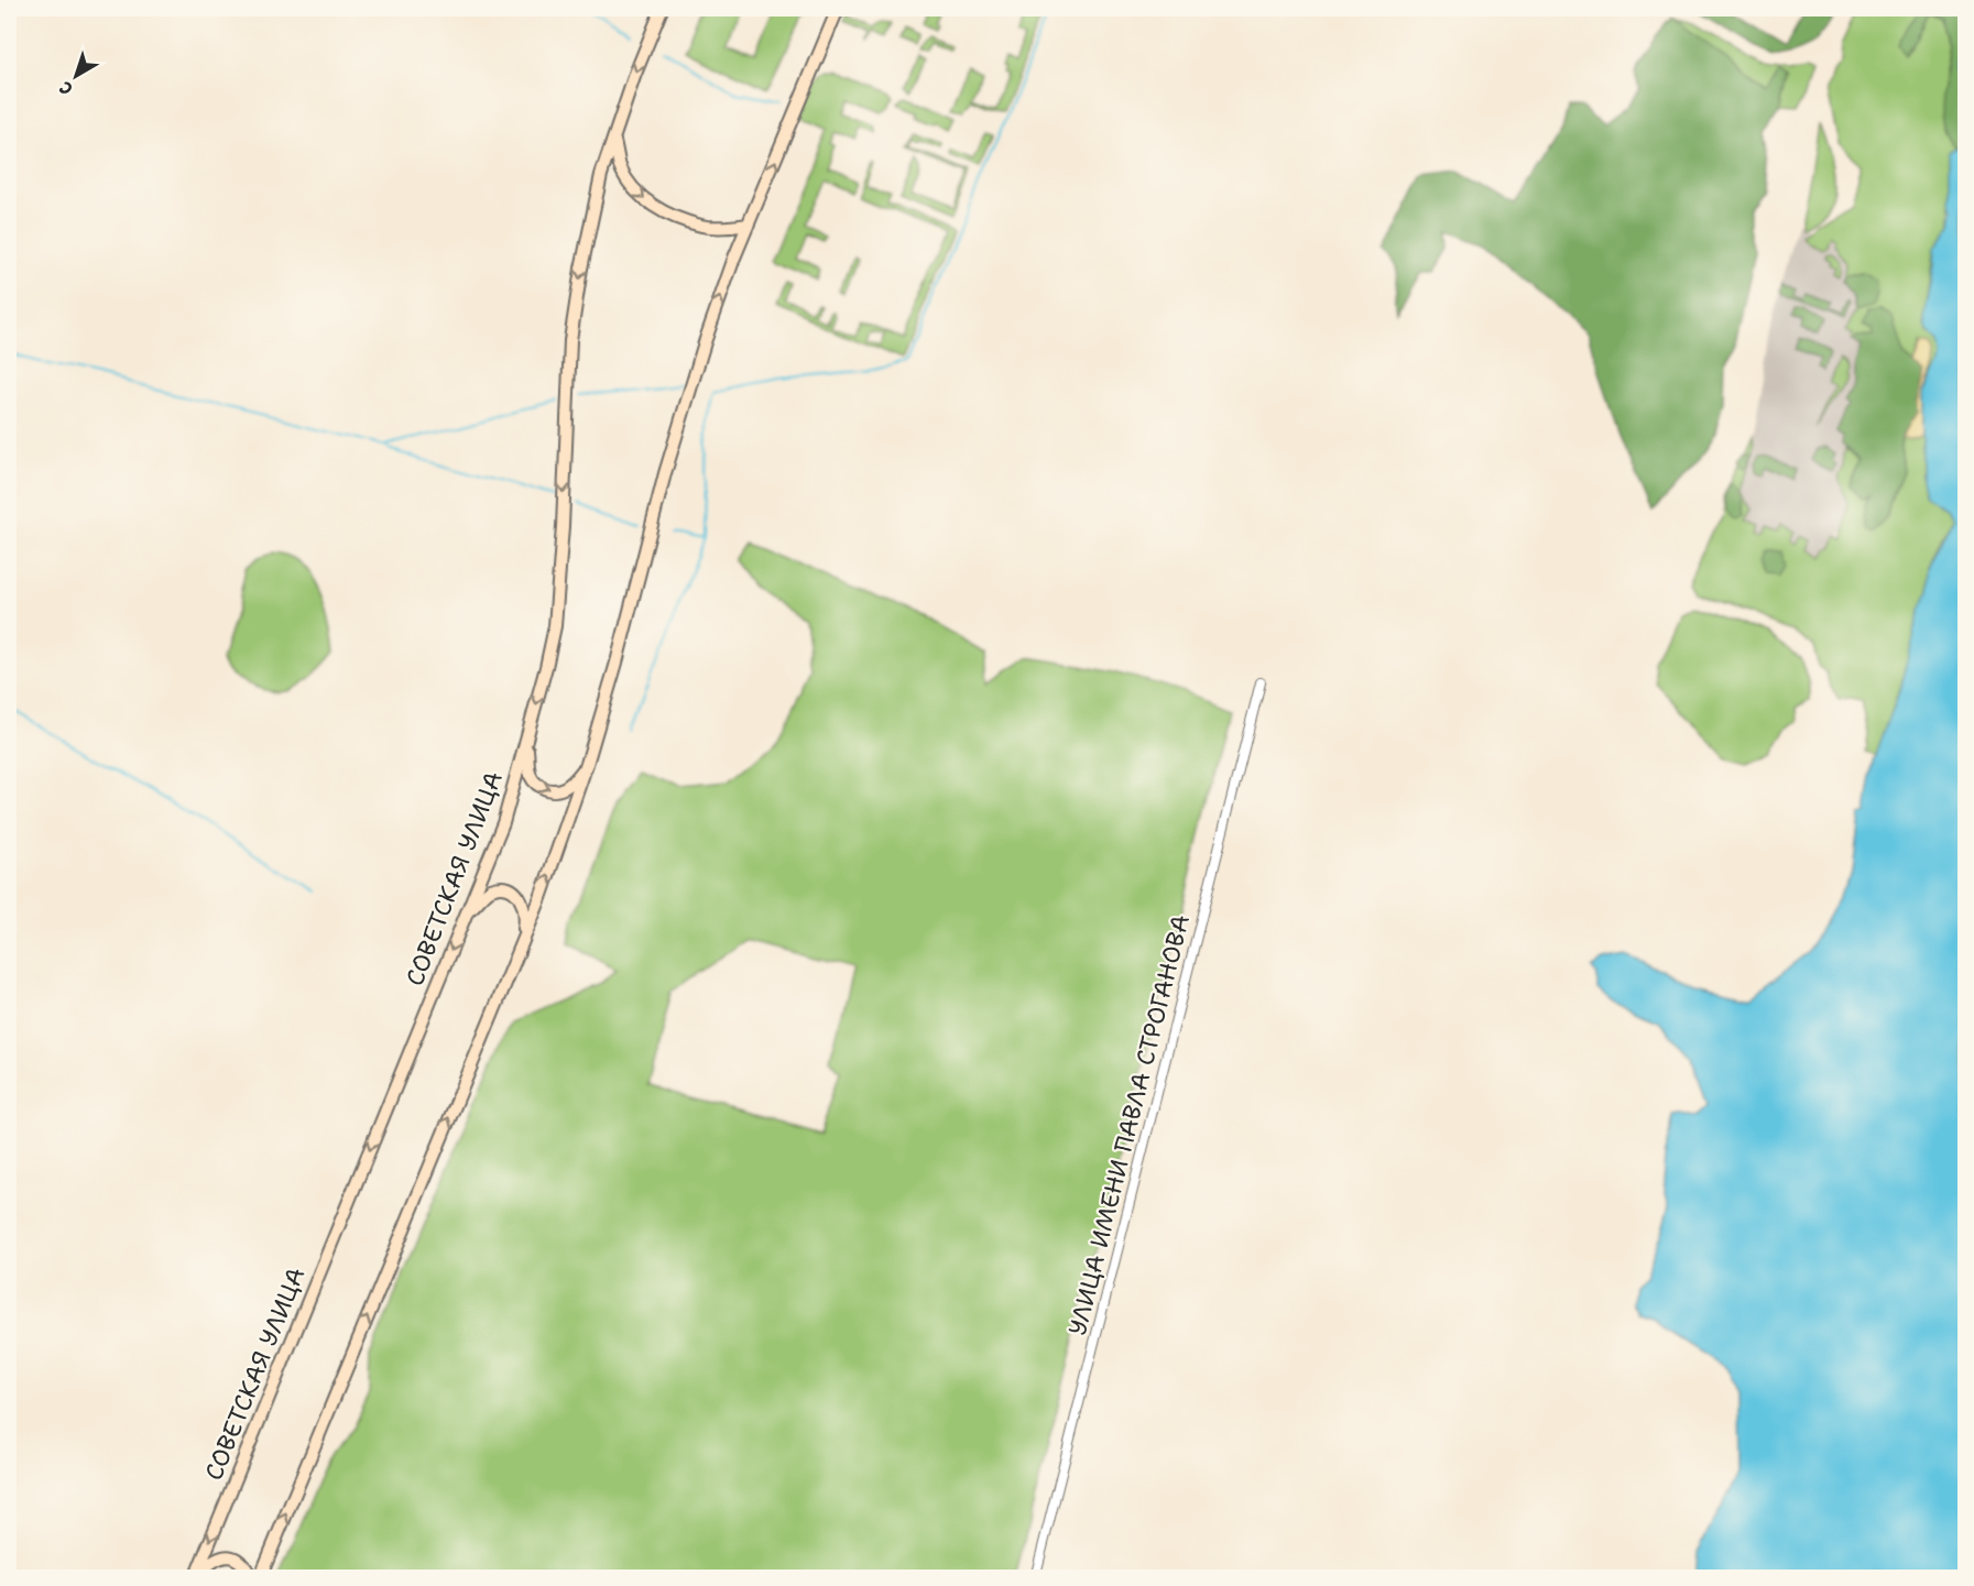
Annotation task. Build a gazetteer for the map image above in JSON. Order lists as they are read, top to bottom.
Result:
{
  "streets": {
    "main road": ["СОВЕТСКАЯ УЛИЦА"],
    "street": ["УЛИЦА ИМЕНИ ПАВЛА СТРОГАНОВА"]
  },
  "north": "bottom left"
}
